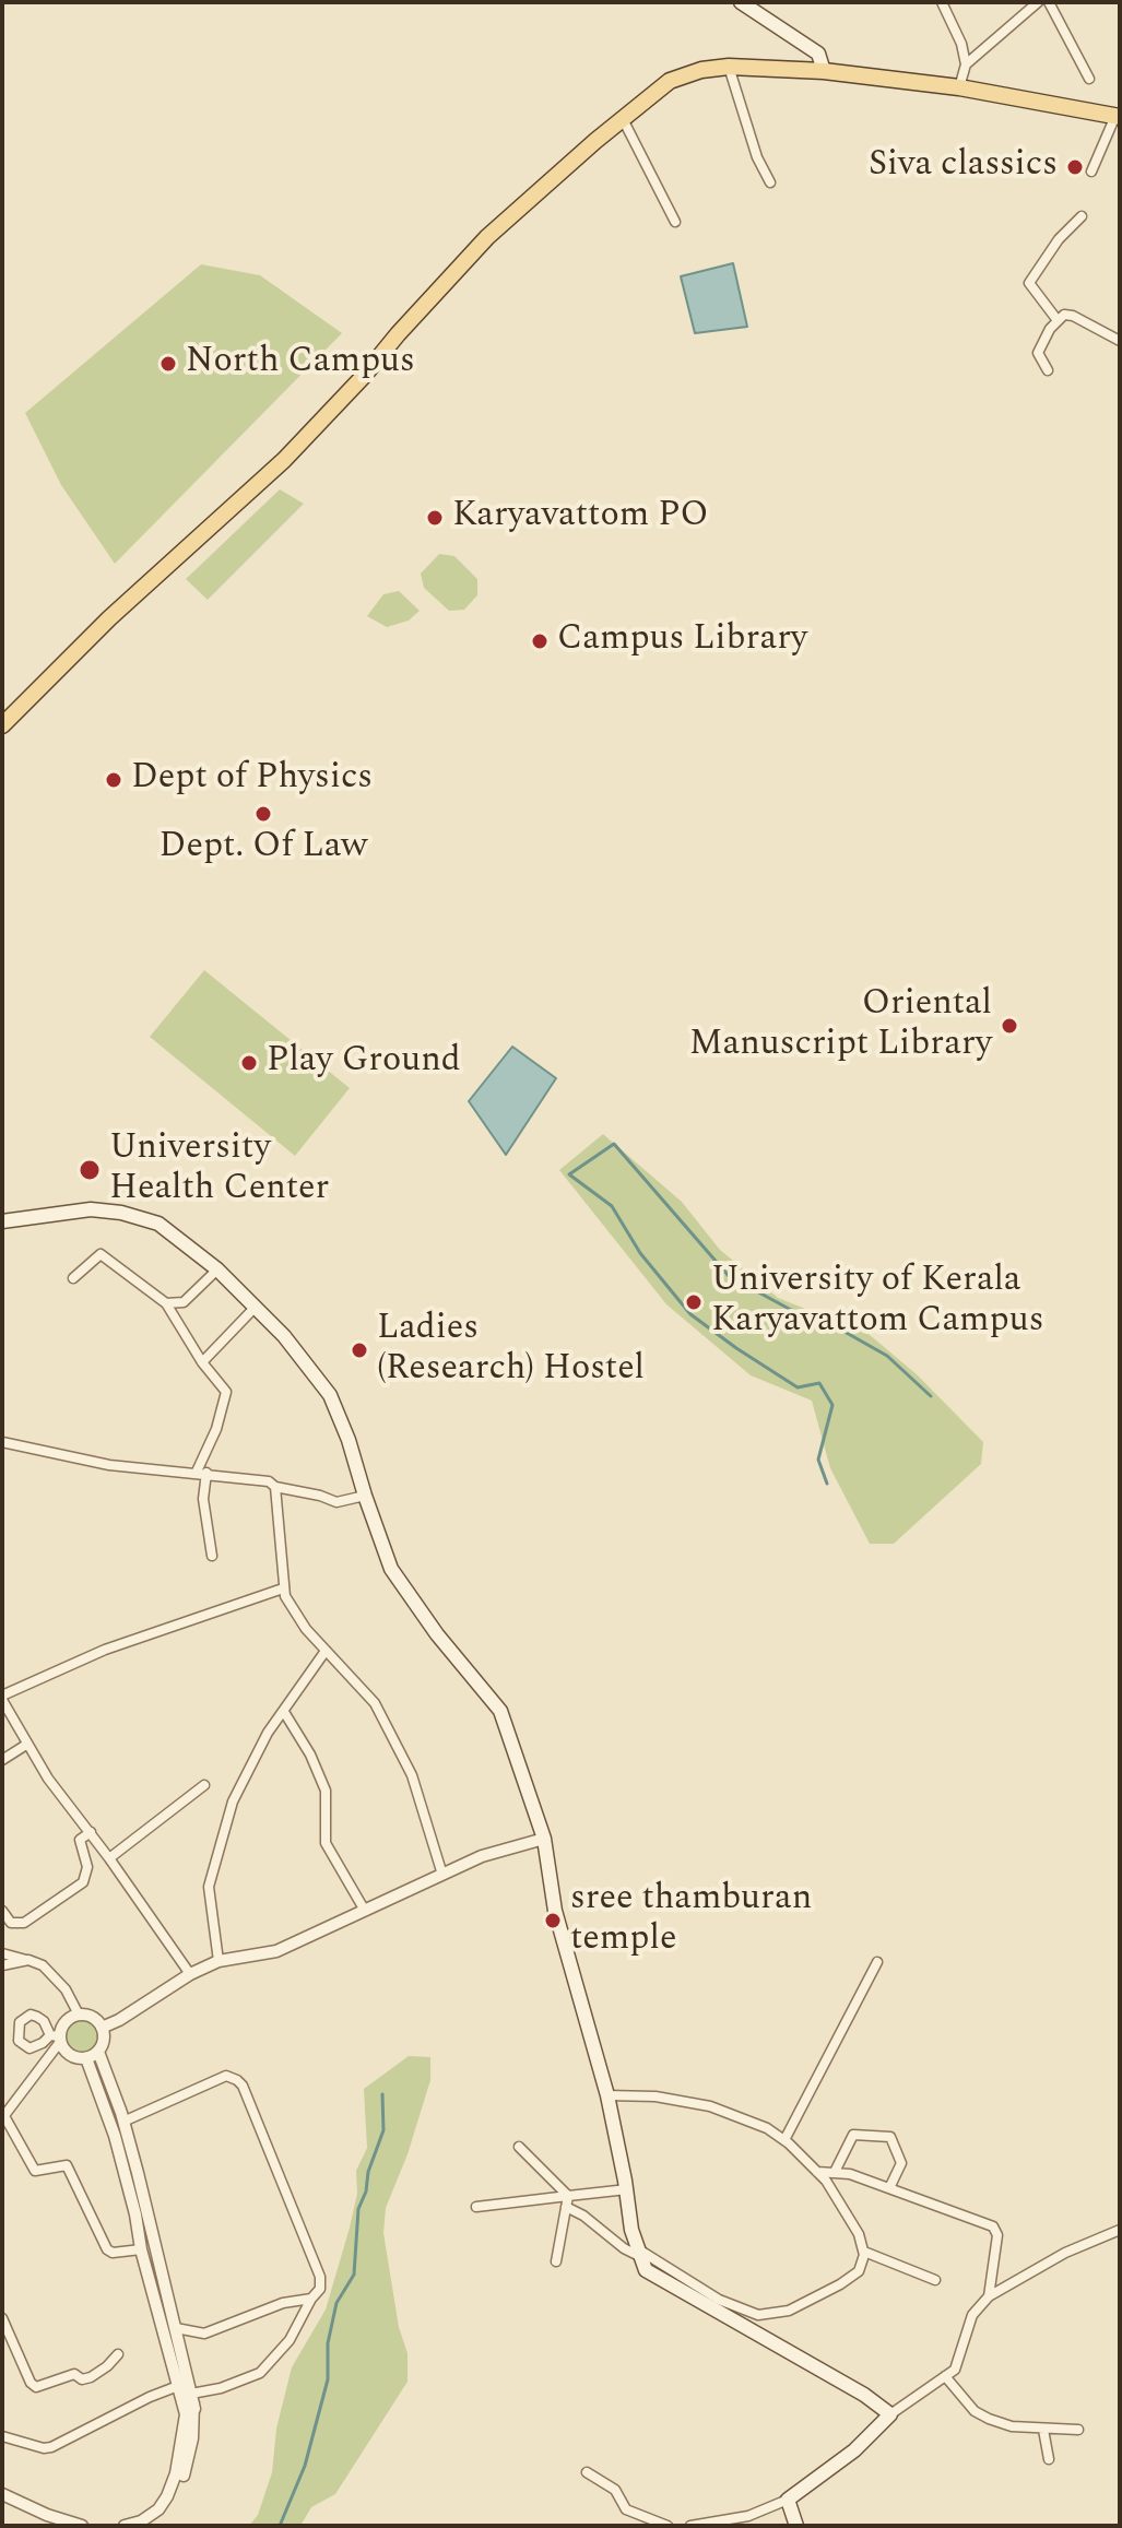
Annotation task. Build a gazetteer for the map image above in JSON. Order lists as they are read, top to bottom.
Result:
{
  "places": [
    "Siva classics",
    "North Campus",
    "Karyavattom PO",
    "Campus Library",
    "Dept of Physics",
    "Dept. Of Law",
    "Oriental Manuscript Library",
    "Play Ground",
    "University Health Center",
    "University of Kerala Karyavattom Campus",
    "Ladies (Research) Hostel",
    "sree thamburan temple"
  ]
}
